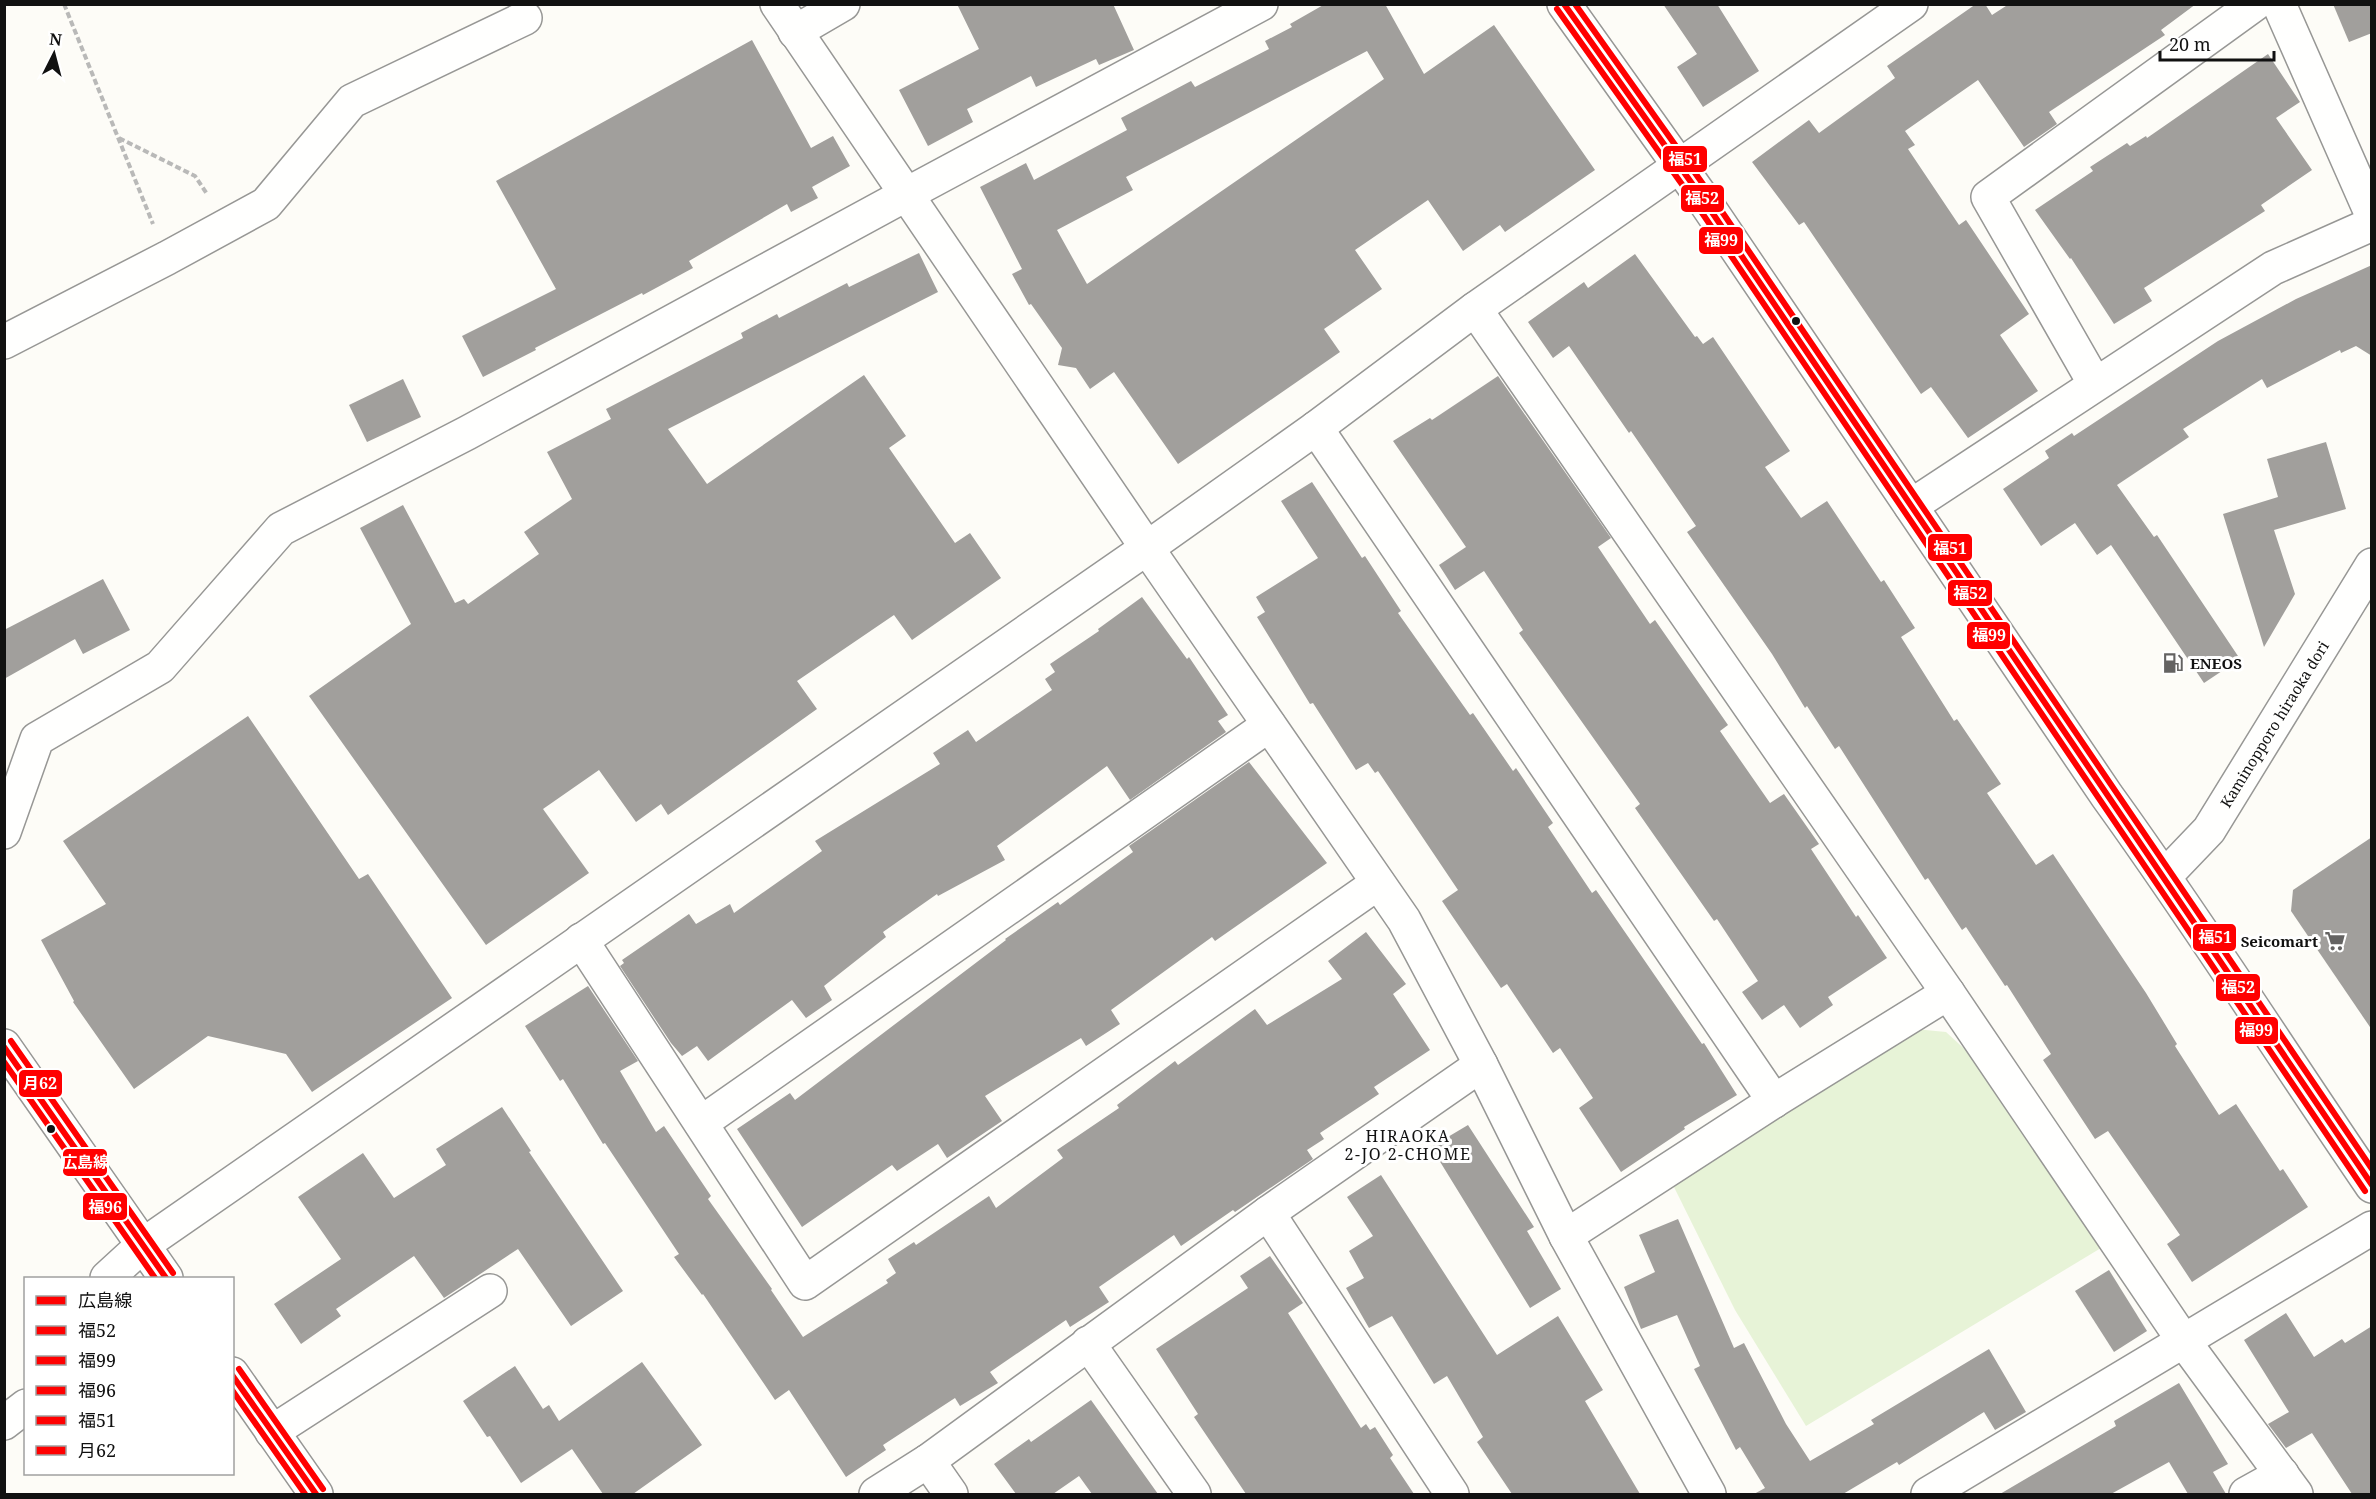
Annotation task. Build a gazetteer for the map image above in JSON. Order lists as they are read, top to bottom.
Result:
{
  "streets": {
    "street": ["Kaminopporo hiraoka dori"]
  },
  "districts": ["HIRAOKA 2-JO 2-CHOME"],
  "places": {
    "fuel station": ["ENEOS"],
    "supermarket": ["Seicomart"]
  },
  "lines": [
    "transit line 福52",
    "transit line 福51",
    "transit line 福99",
    "transit line 月62",
    "transit line 広島線",
    "transit line 福96"
  ],
  "legend": [
    "広島線",
    "福52",
    "福99",
    "福96",
    "福51",
    "月62"
  ],
  "scale_bar": "20 m",
  "north": "top"
}
